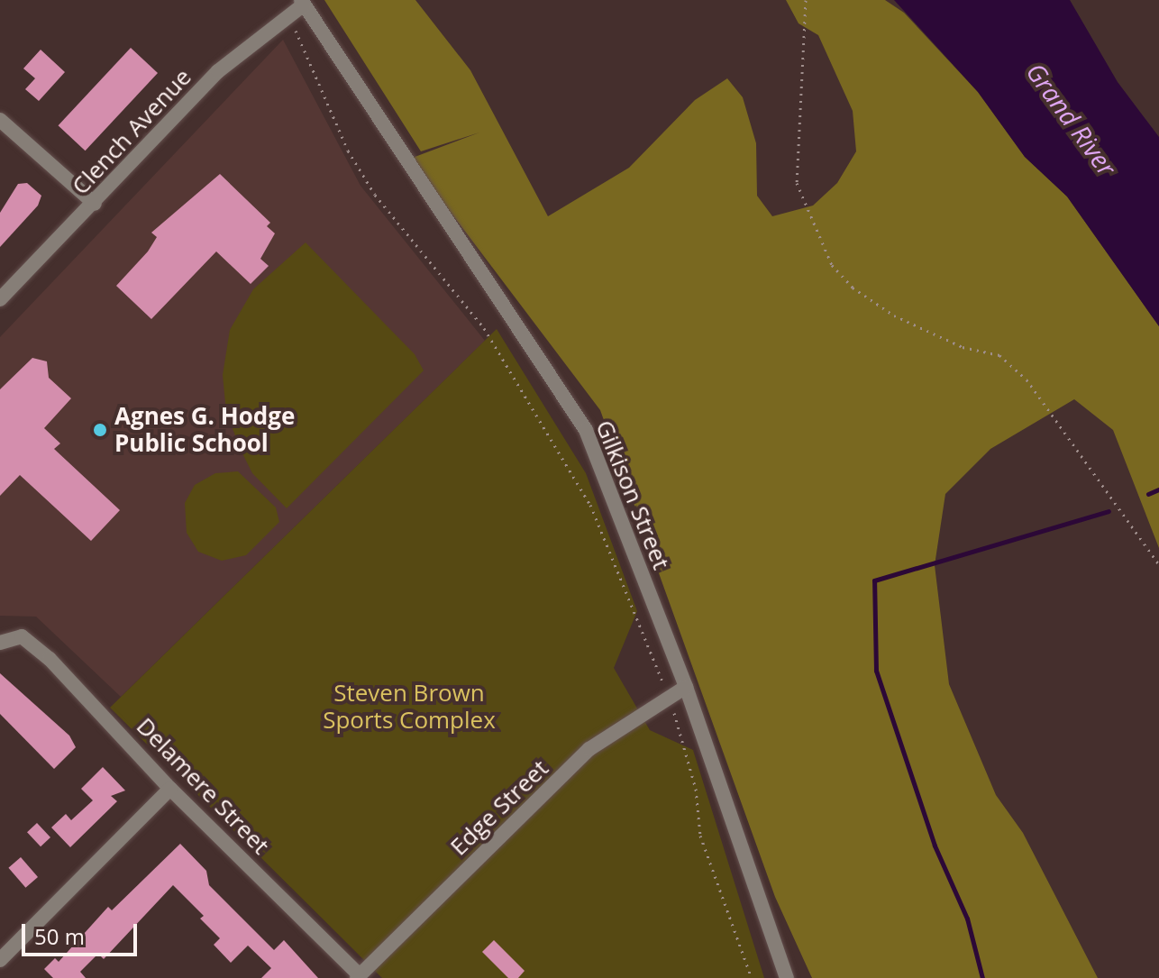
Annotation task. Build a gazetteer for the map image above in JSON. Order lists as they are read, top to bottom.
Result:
{
  "streets": {
    "street": [
      "Clench Avenue",
      "Gilkison Street",
      "Delamere Street",
      "Edge Street"
    ]
  },
  "crossings": [
    ["Clench Avenue", "Gilkison Street"],
    ["Gilkison Street", "Edge Street"],
    ["Delamere Street", "Edge Street"]
  ],
  "water": ["Grand River"],
  "parks": ["Steven Brown Sports Complex"],
  "places": ["Agnes G. Hodge Public School"],
  "scale_bar": "50 m"
}
